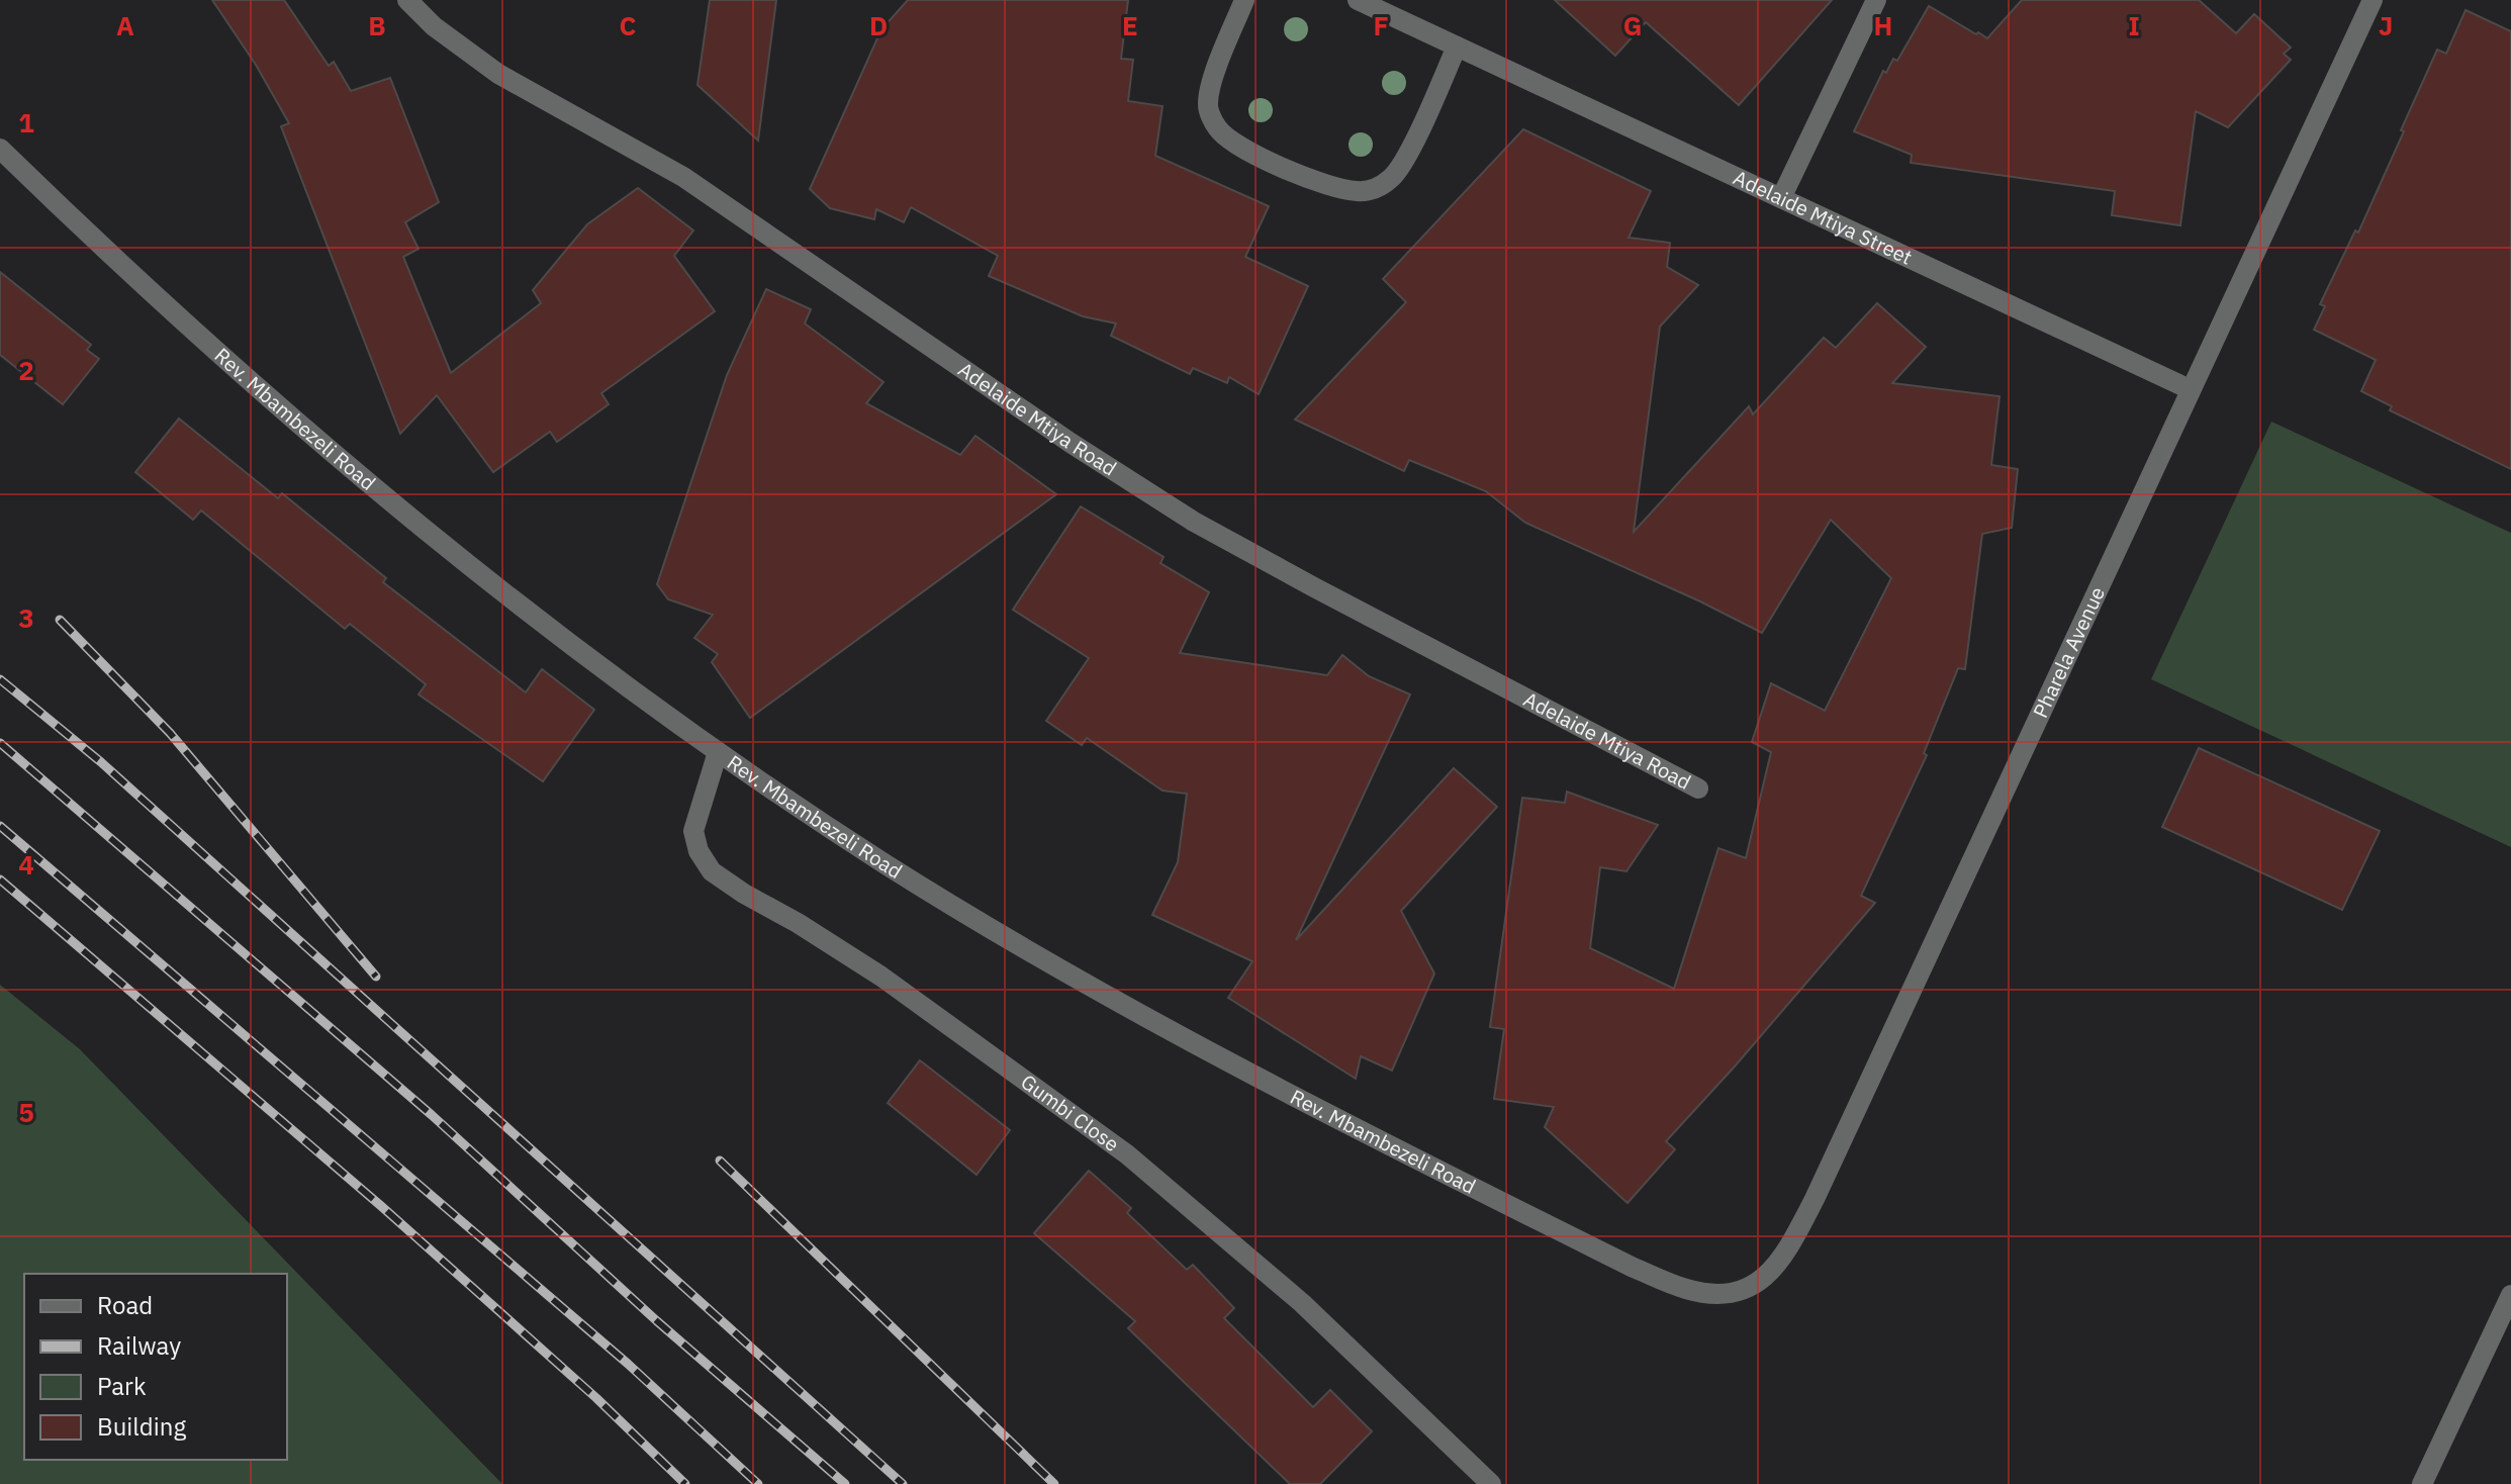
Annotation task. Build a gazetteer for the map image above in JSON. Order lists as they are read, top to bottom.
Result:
{
  "streets": {
    "street": [
      "Adelaide Mtiya Street",
      "Adelaide Mtiya Road",
      "Rev. Mbambezeli Road",
      "Pharela Avenue",
      "Gumbi Close"
    ]
  },
  "crossings": [
    ["Adelaide Mtiya Street", "Pharela Avenue"],
    ["Rev. Mbambezeli Road", "Pharela Avenue"],
    ["Rev. Mbambezeli Road", "Gumbi Close"]
  ],
  "legend": [
    "Road",
    "Railway",
    "Park",
    "Building"
  ],
  "grid": {
    "columns": [
      "A",
      "B",
      "C",
      "D",
      "E",
      "F",
      "G",
      "H",
      "I",
      "J"
    ],
    "rows": [
      "1",
      "2",
      "3",
      "4",
      "5"
    ]
  }
}
